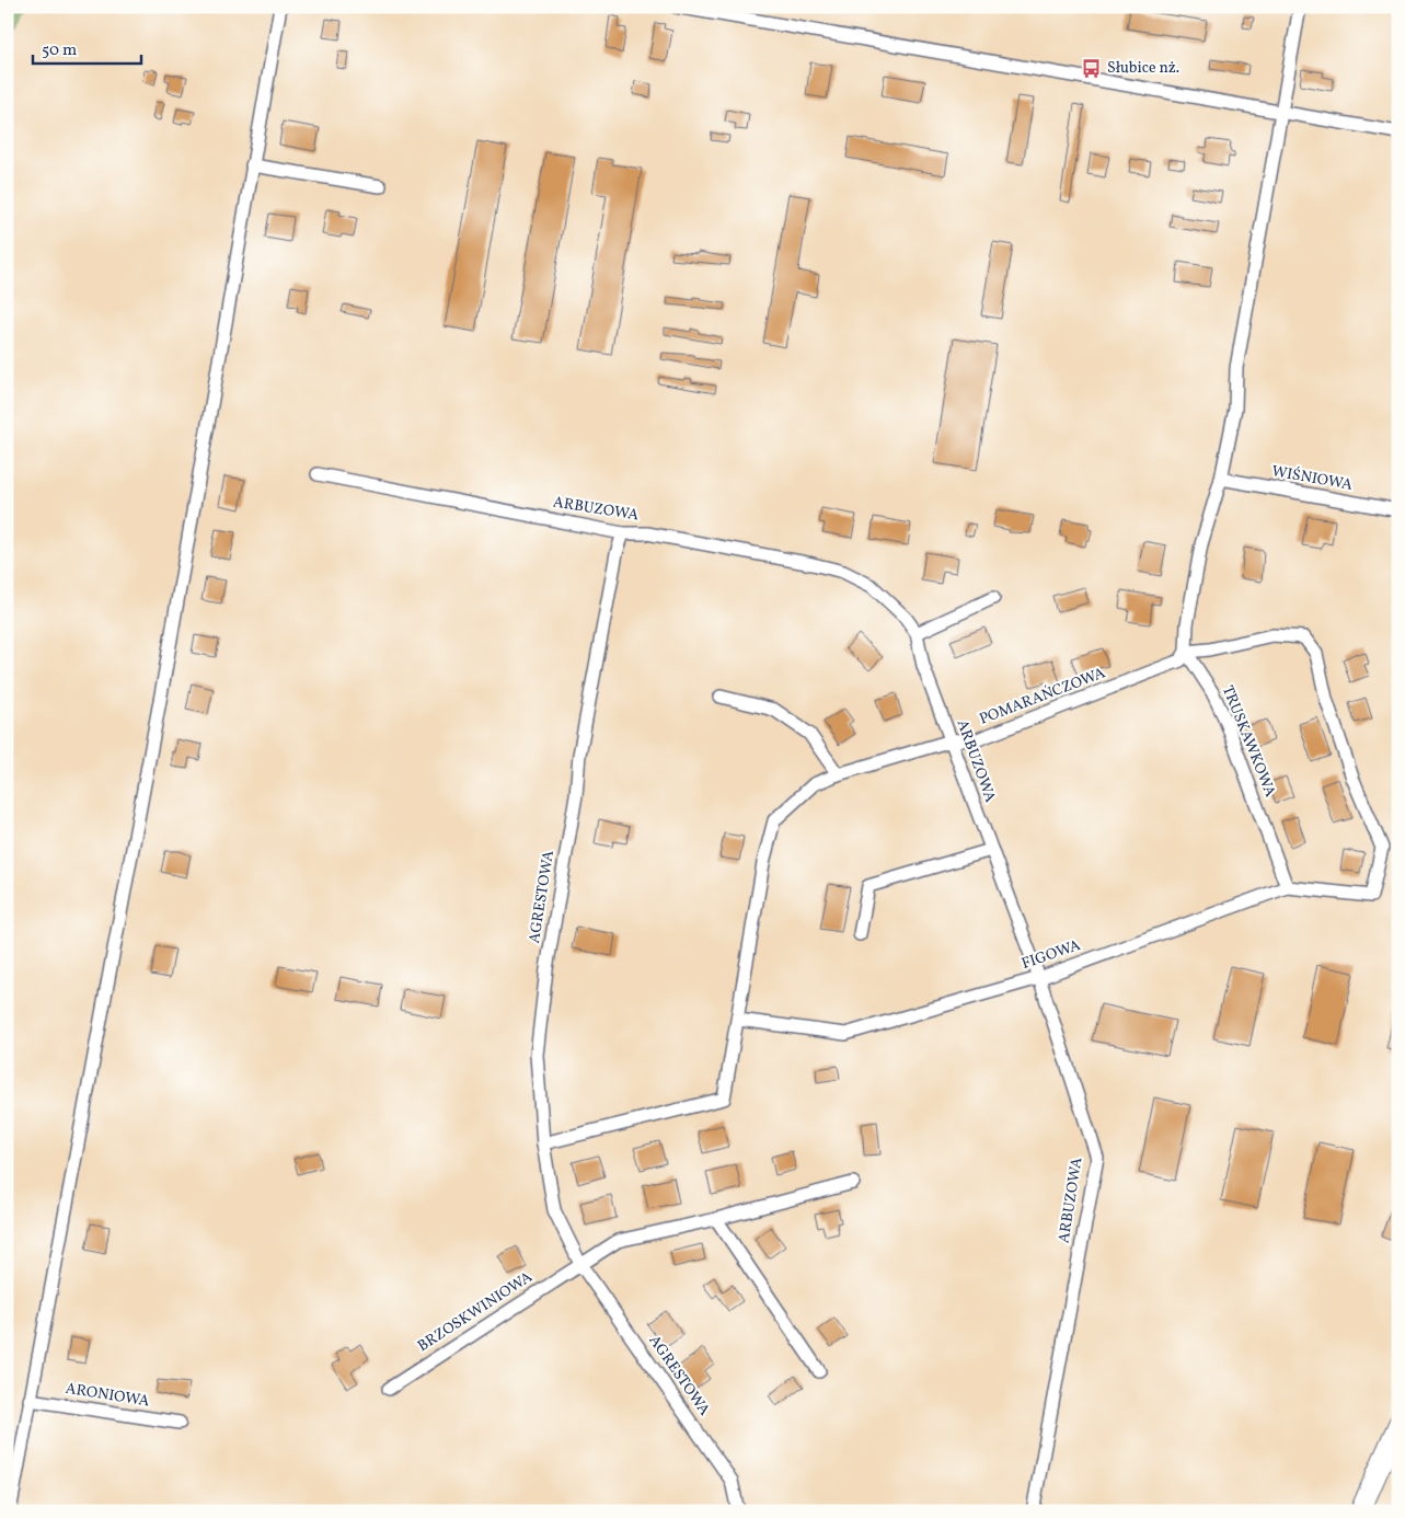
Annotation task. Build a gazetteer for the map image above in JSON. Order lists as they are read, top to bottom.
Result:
{
  "streets": {
    "street": [
      "WIŚNIOWA",
      "ARBUZOWA",
      "POMARAŃCZOWA",
      "TRUSKAWKOWA",
      "AGRESTOWA",
      "FIGOWA",
      "BRZOSKWINIOWA",
      "ARONIOWA"
    ]
  },
  "crossings": [
    ["ARBUZOWA", "POMARAŃCZOWA"],
    ["ARBUZOWA", "AGRESTOWA"],
    ["ARBUZOWA", "FIGOWA"],
    ["POMARAŃCZOWA", "TRUSKAWKOWA"],
    ["POMARAŃCZOWA", "AGRESTOWA"],
    ["POMARAŃCZOWA", "FIGOWA"],
    ["TRUSKAWKOWA", "FIGOWA"],
    ["AGRESTOWA", "BRZOSKWINIOWA"]
  ],
  "places": {
    "bus stop": ["Słubice nż."]
  },
  "scale_bar": "50 m"
}
